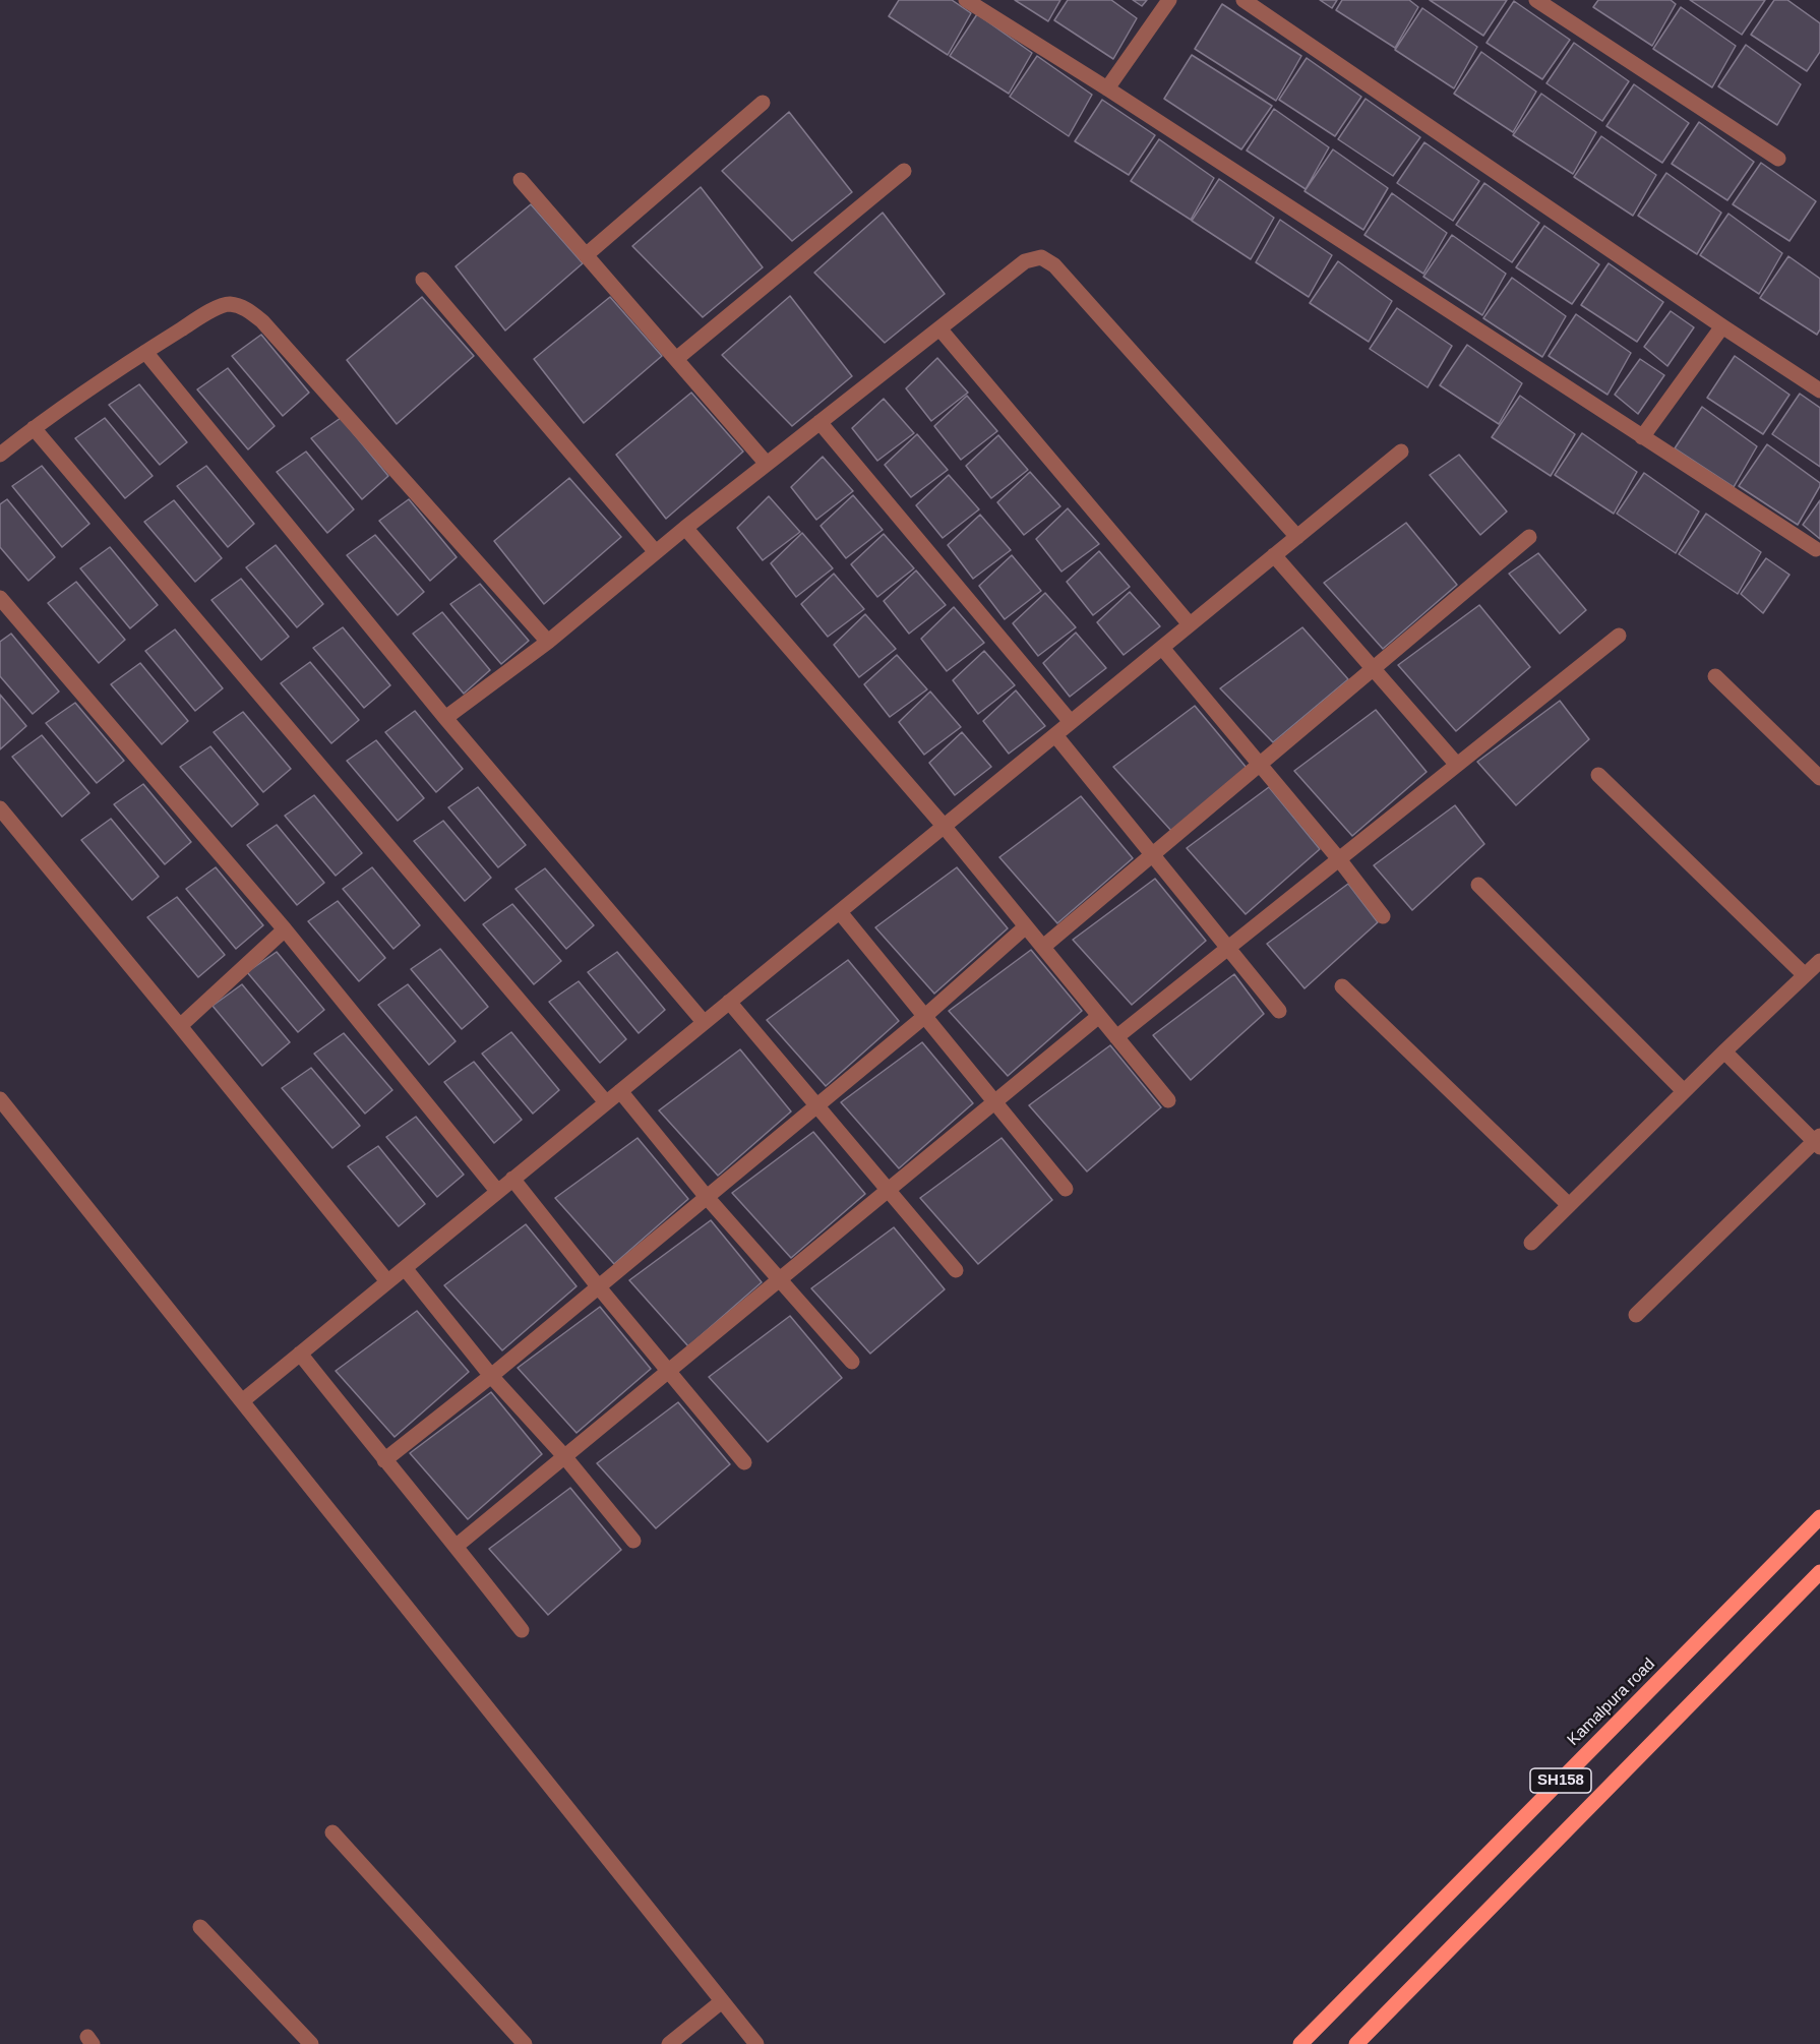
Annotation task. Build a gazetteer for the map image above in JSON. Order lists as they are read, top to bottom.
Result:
{
  "streets": {
    "main road": ["Kamalpura road", "SH158"]
  }
}
